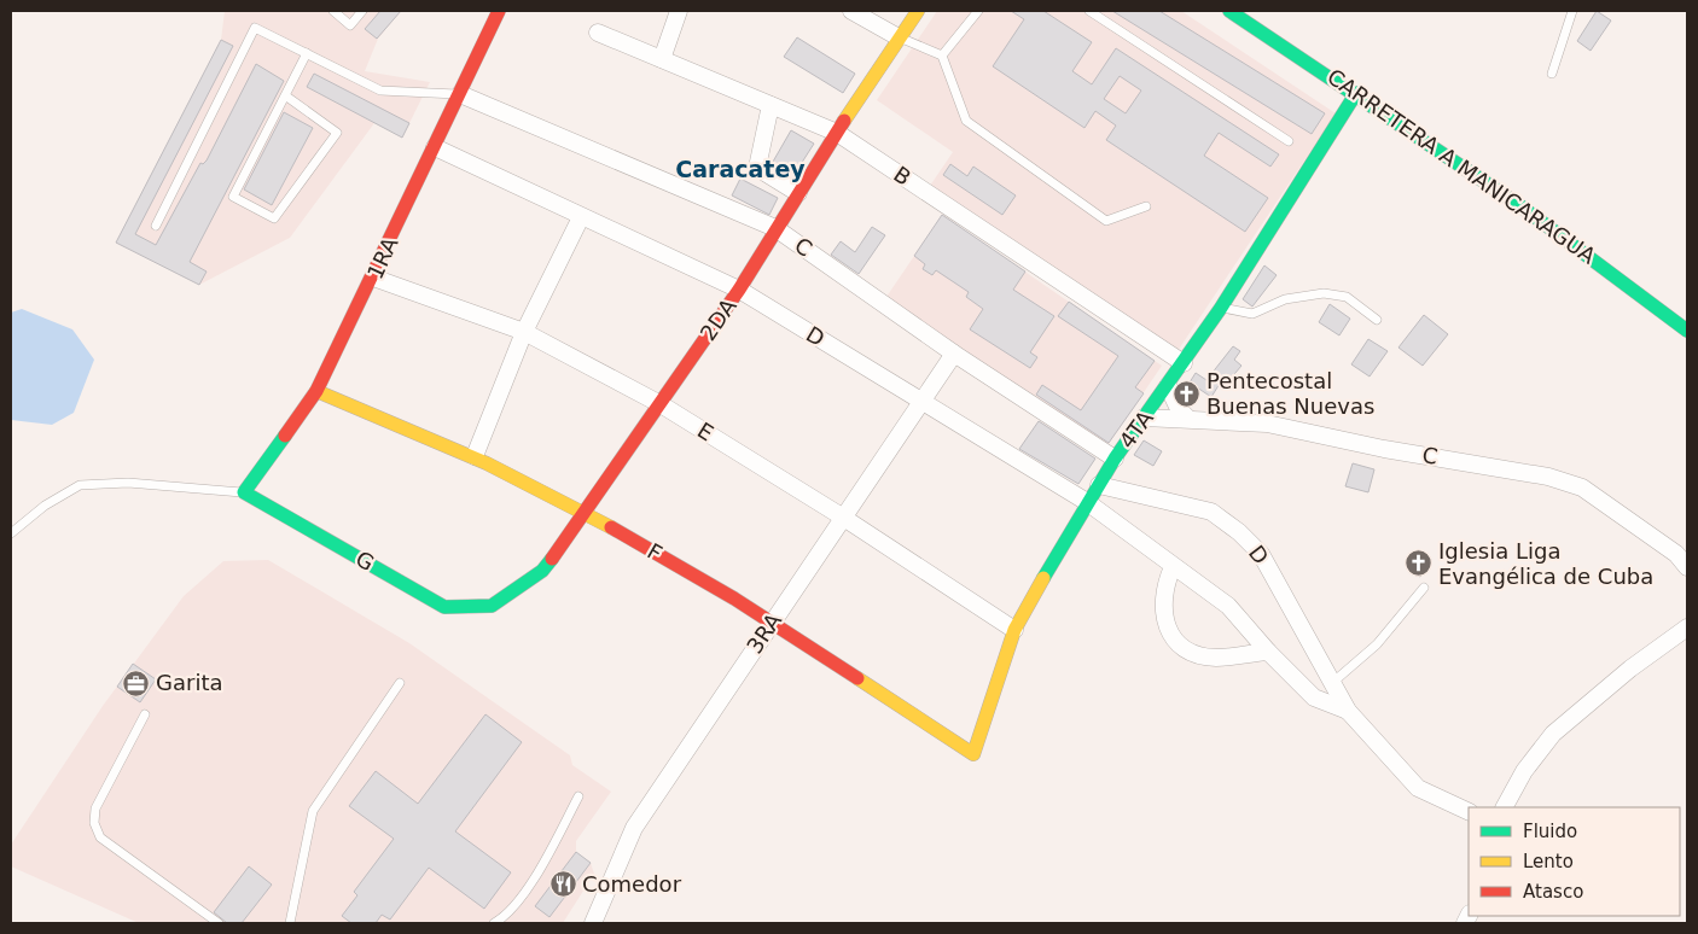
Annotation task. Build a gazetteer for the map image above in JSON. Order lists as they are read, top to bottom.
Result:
{
  "streets": {
    "street": [
      "CARRETERA A MANICARAGUA",
      "B",
      "C",
      "1RA",
      "2DA",
      "D",
      "4TA",
      "E",
      "F",
      "G",
      "3RA"
    ]
  },
  "crossings": [
    ["CARRETERA A MANICARAGUA", "4TA"],
    ["B", "2DA"],
    ["B", "4TA"],
    ["C", "1RA"],
    ["C", "2DA"],
    ["C", "4TA"],
    ["C", "3RA"],
    ["1RA", "D"],
    ["1RA", "E"],
    ["1RA", "F"],
    ["1RA", "G"],
    ["2DA", "D"],
    ["2DA", "E"],
    ["2DA", "F"],
    ["2DA", "G"],
    ["D", "4TA"],
    ["D", "3RA"],
    ["4TA", "E"],
    ["4TA", "F"],
    ["E", "3RA"],
    ["F", "3RA"]
  ],
  "districts": ["Caracatey"],
  "places": {
    "church": ["Pentecostal Buenas Nuevas", "Iglesia Liga Evangélica de Cuba"],
    "office": ["Garita"],
    "restaurant": ["Comedor"]
  },
  "legend": ["Fluido", "Lento", "Atasco"]
}
